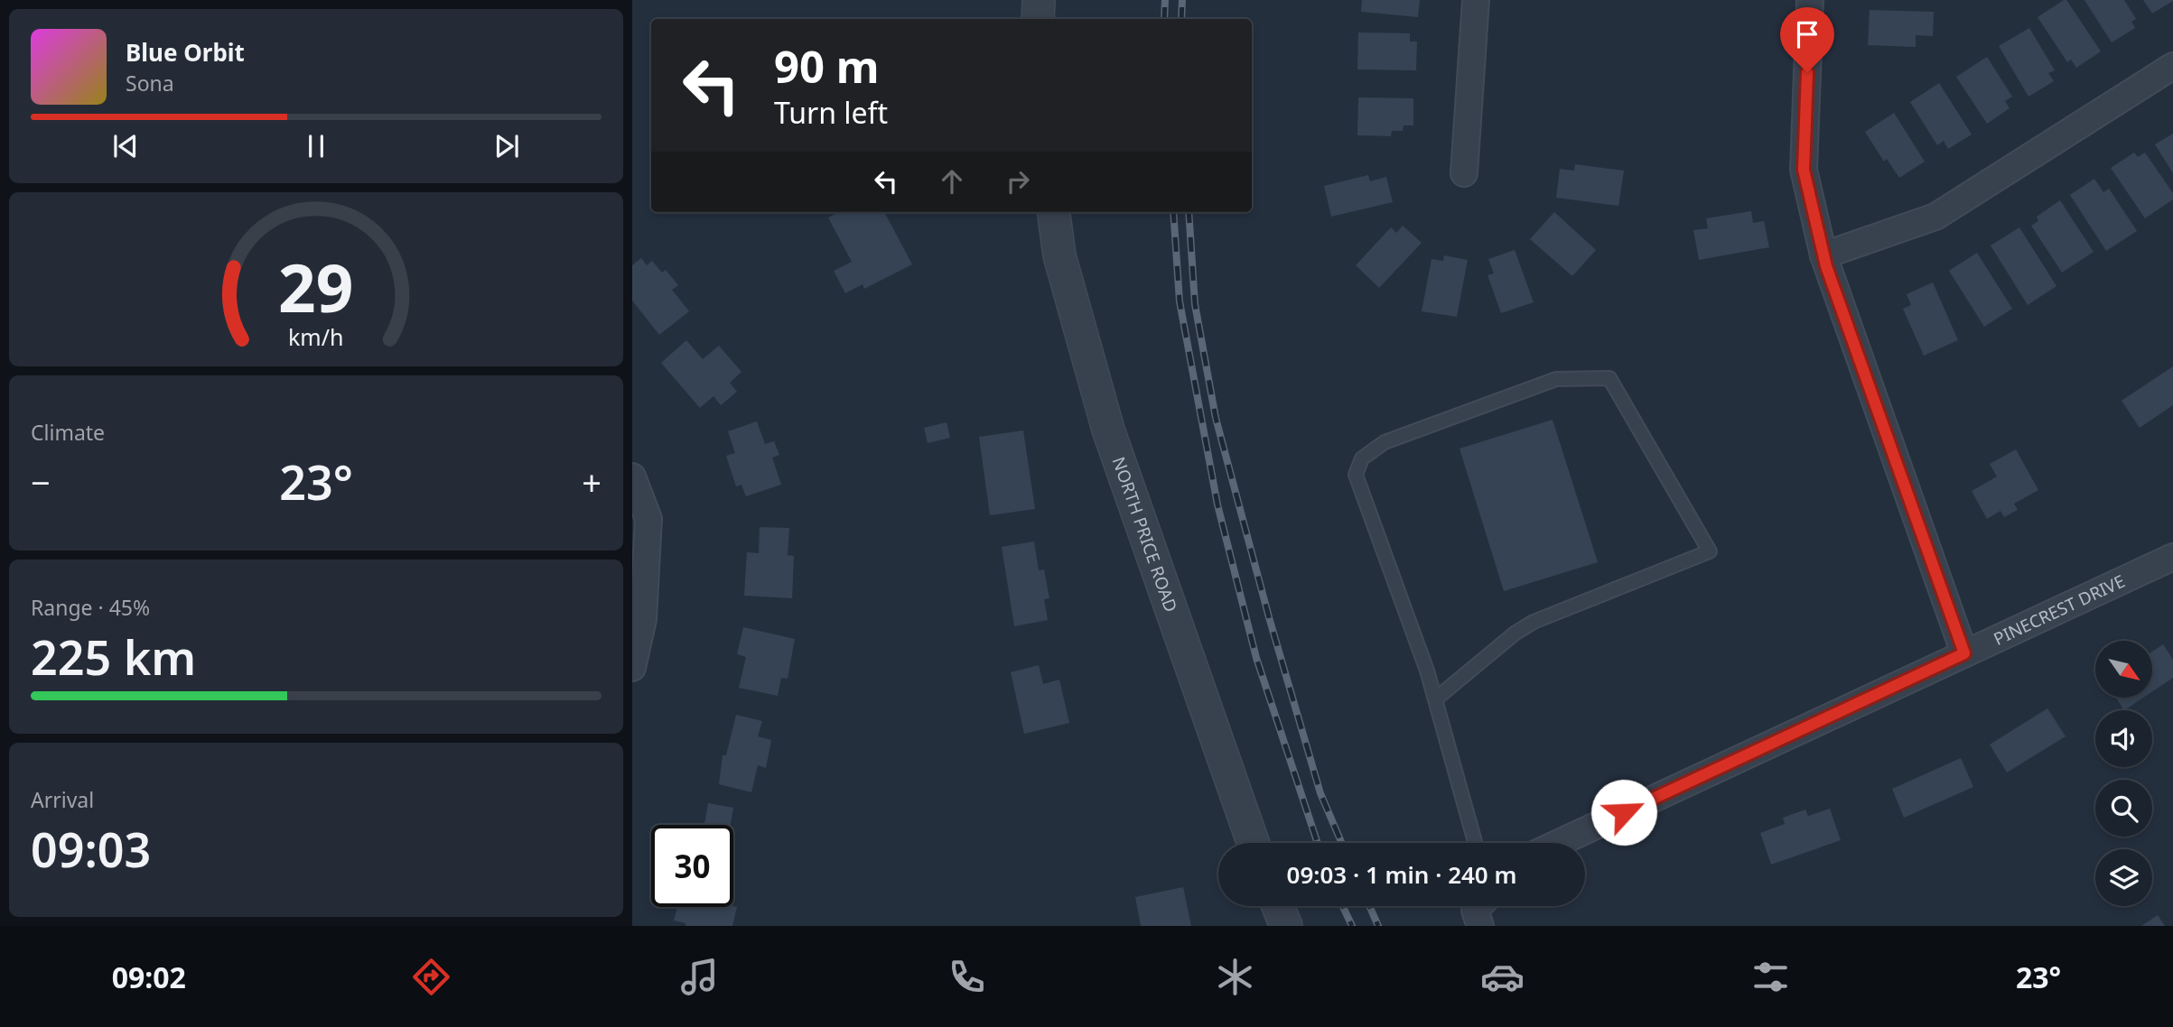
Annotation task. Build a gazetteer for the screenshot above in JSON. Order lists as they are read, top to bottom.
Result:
{
  "streets": {
    "street": ["NORTH PRICE ROAD", "PINECREST DRIVE"]
  },
  "north": "bottom right",
  "page": {
    "turn": ["90 m", "Turn left"],
    "song": ["Blue Orbit", "Sona"],
    "tile": [
      "Climate",
      ["Range · 45%", "225 km"],
      ["Arrival", "09:03"]
    ],
    "heat": ["−", "23°", "+"],
    "limit": "30",
    "trip": "09:03 · 1 min · 240 m",
    "tabs": ["09:02", "23°"],
    "gauge": ["29", "km/h"]
  }
}
